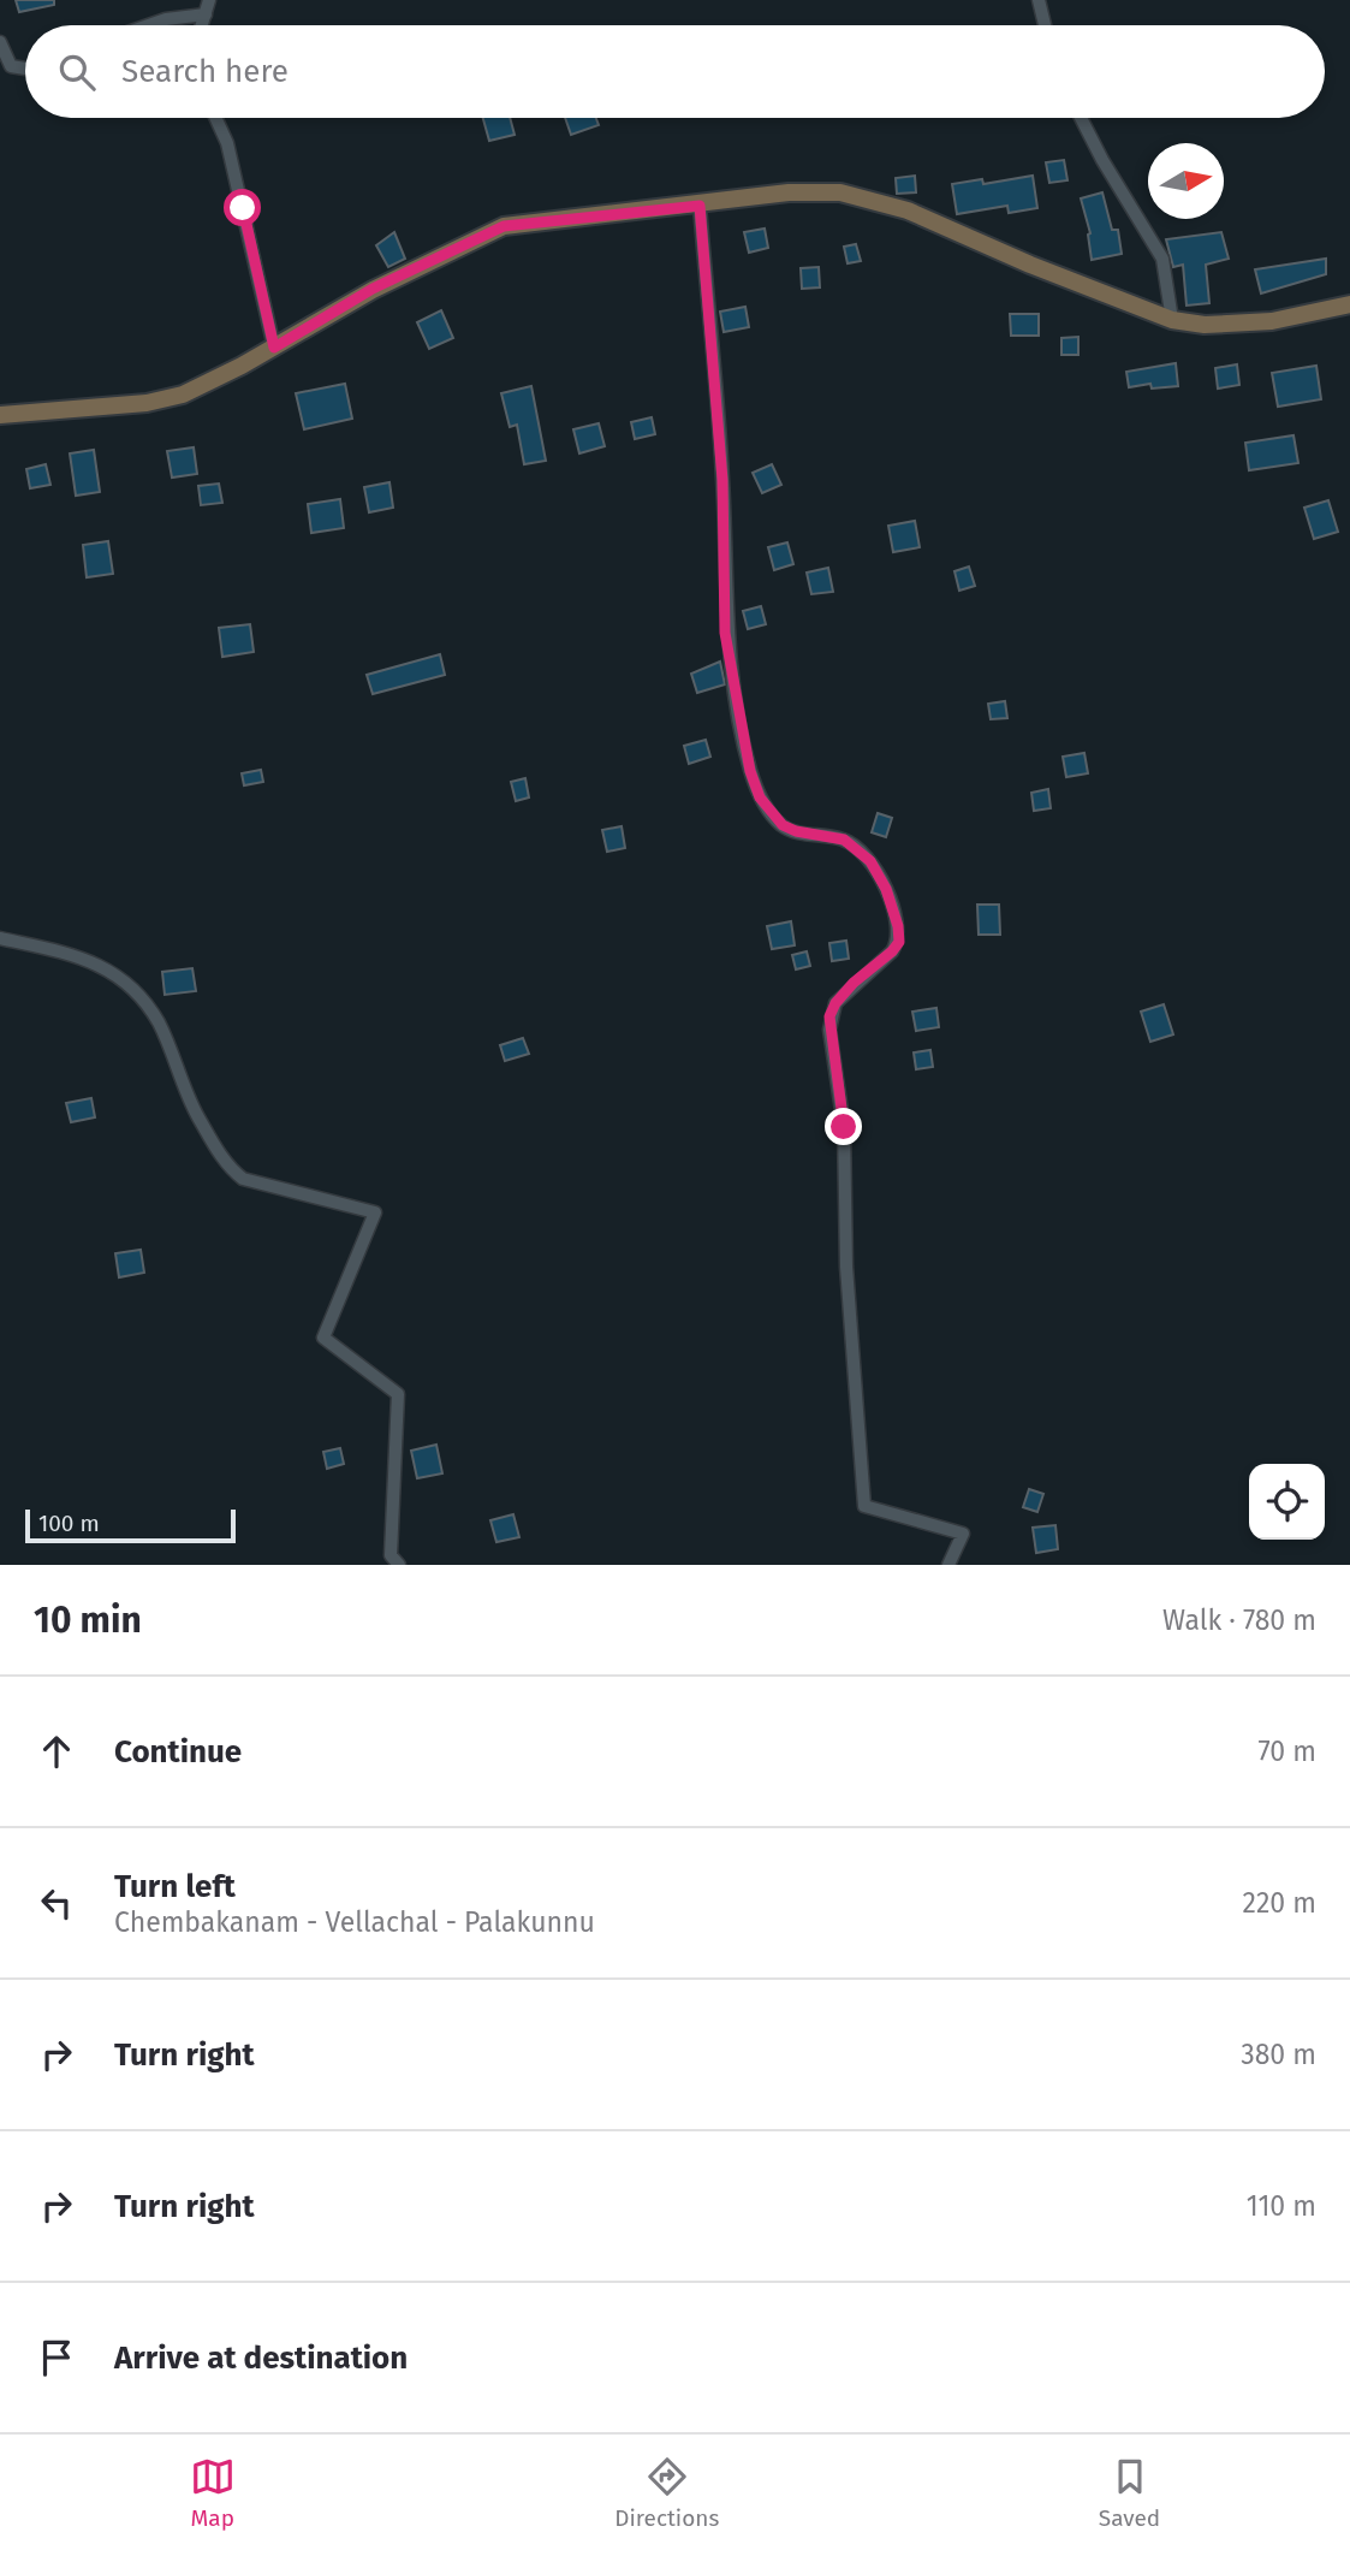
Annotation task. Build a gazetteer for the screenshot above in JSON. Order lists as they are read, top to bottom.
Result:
{
  "scale_bar": "100 m",
  "north": "right",
  "page": {
    "search": "Search here",
    "scale": "100 m",
    "heading": ["10 min", "Walk · 780 m"],
    "list": [
      ["Continue", "70 m"],
      ["Turn left", "Chembakanam - Vellachal - Palakunnu", "220 m"],
      ["Turn right", "380 m"],
      ["Turn right", "110 m"],
      "Arrive at destination"
    ],
    "nav": ["Map", "Directions", "Saved"]
  }
}
